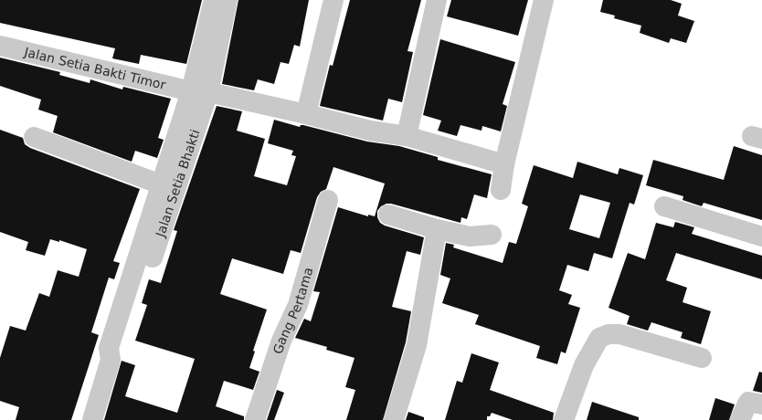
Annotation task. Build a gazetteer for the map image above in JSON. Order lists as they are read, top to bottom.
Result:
{
  "streets": {
    "street": ["Jalan Setia Bakti Timor", "Jalan Setia Bhakti", "Gang Pertama"]
  },
  "crossings": [
    ["Jalan Setia Bakti Timor", "Jalan Setia Bhakti"]
  ]
}
